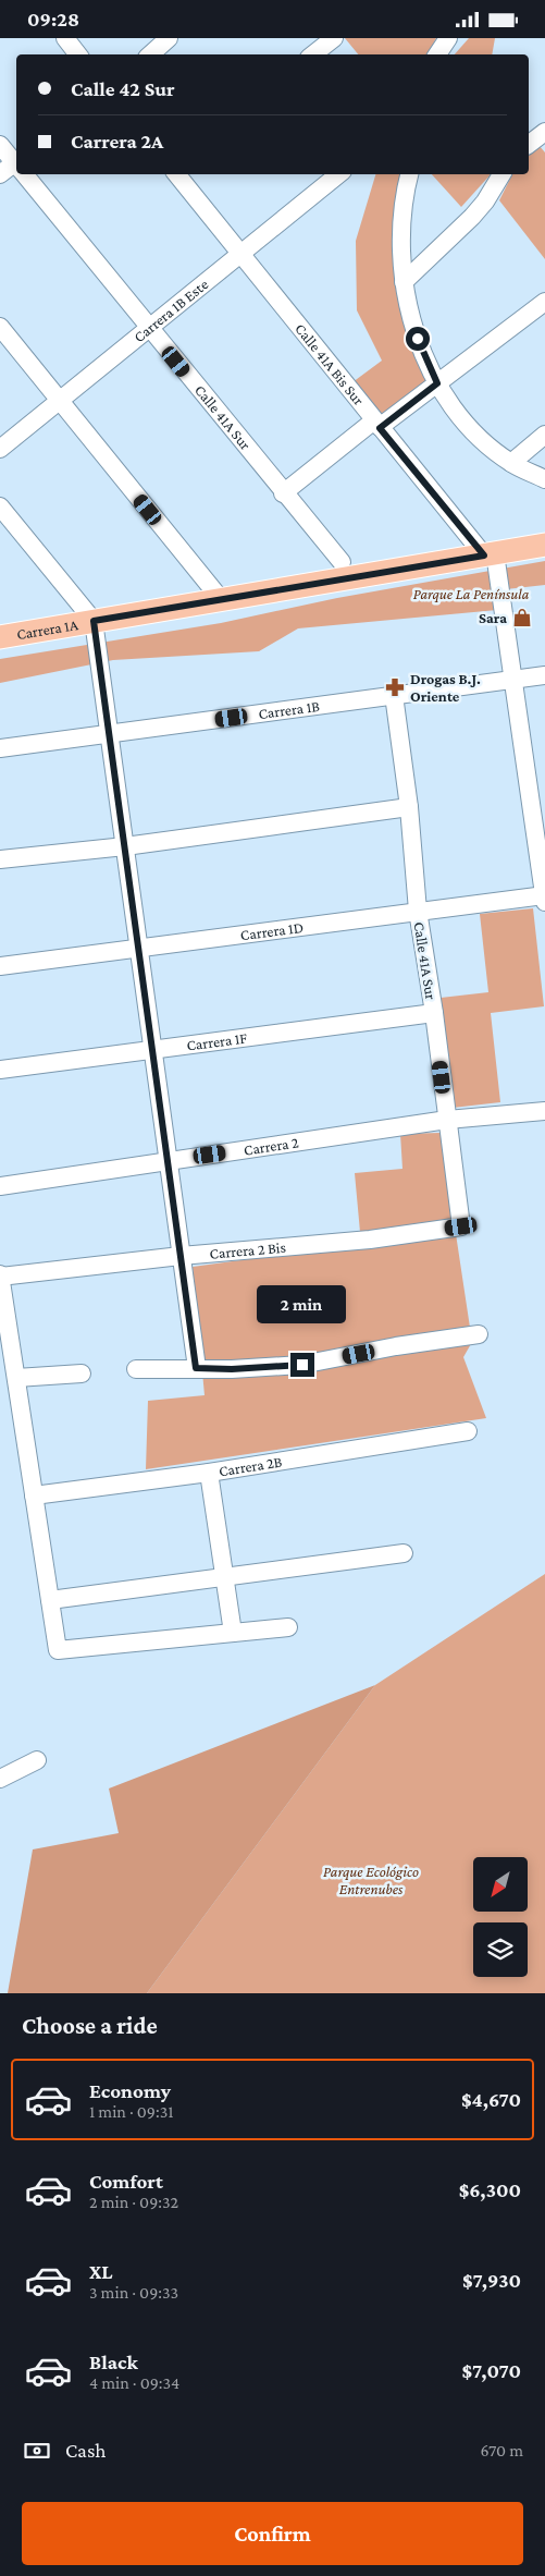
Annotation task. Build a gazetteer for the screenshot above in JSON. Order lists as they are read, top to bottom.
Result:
{
  "streets": {
    "main road": ["Carrera 1A"],
    "street": [
      "Carrera 1B Este",
      "Calle 41A Bis Sur",
      "Calle 41A Sur",
      "Carrera 1B",
      "Carrera 1D",
      "Carrera 1F",
      "Carrera 2",
      "Carrera 2 Bis",
      "Carrera 2B"
    ]
  },
  "crossings": [
    ["Carrera 1B Este", "Calle 41A Bis Sur"],
    ["Carrera 1B Este", "Calle 41A Sur"],
    ["Calle 41A Bis Sur", "Carrera 1A"],
    ["Calle 41A Sur", "Carrera 1B"],
    ["Calle 41A Sur", "Carrera 1D"],
    ["Calle 41A Sur", "Carrera 1F"],
    ["Calle 41A Sur", "Carrera 2"],
    ["Calle 41A Sur", "Carrera 2 Bis"]
  ],
  "parks": ["Parque La Península", "Parque Ecológico Entrenubes"],
  "places": {
    "shop": ["Sara"],
    "pharmacy": ["Drogas B.J. Oriente"]
  },
  "north": "bottom left",
  "page": {
    "status": "09:28",
    "banner": ["Calle 42 Sur", "Carrera 2A"],
    "bubble": "2 min",
    "heading": "Choose a ride",
    "list": [
      {
        "name": "Economy",
        "note": "1 min · 09:31",
        "value": "$4,670"
      },
      {
        "name": "Comfort",
        "note": "2 min · 09:32",
        "value": "$6,300"
      },
      {
        "name": "XL",
        "note": "3 min · 09:33",
        "value": "$7,930"
      },
      {
        "name": "Black",
        "note": "4 min · 09:34",
        "value": "$7,070"
      }
    ],
    "pay": ["Cash", "670 m"],
    "buttons": "Confirm"
  }
}
